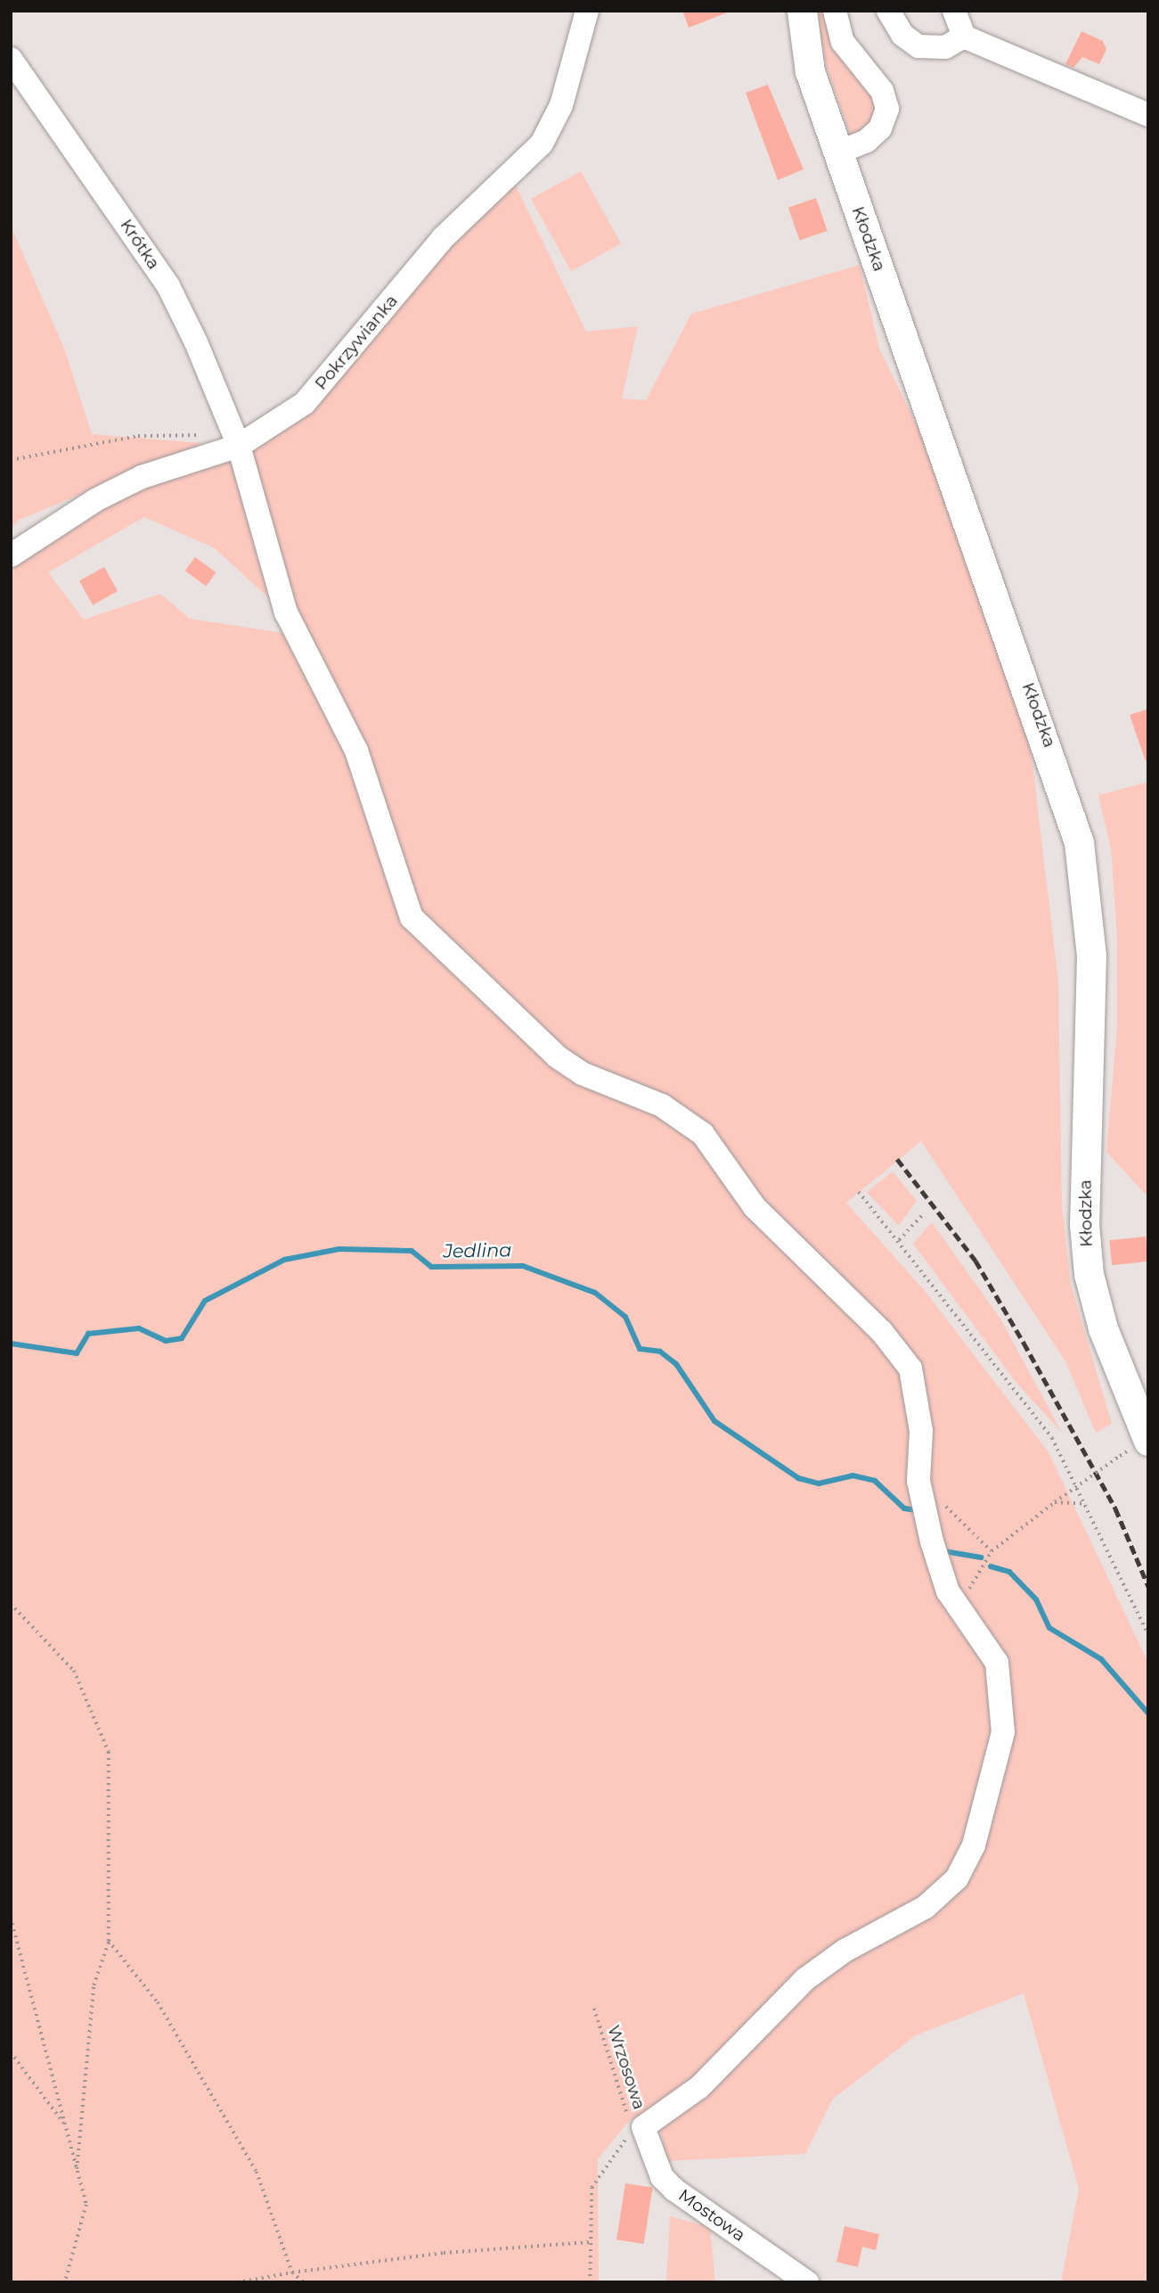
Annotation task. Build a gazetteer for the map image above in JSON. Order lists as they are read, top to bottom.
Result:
{
  "streets": {
    "main road": ["Kłodzka"],
    "street": ["Krótka", "Pokrzywianka", "Mostowa"],
    "path": ["Wrzosowa"]
  },
  "crossings": [
    ["Krótka", "Pokrzywianka"],
    ["Krótka", "Wrzosowa"],
    ["Krótka", "Mostowa"],
    ["Wrzosowa", "Mostowa"]
  ],
  "water": ["Jedlina"]
}
